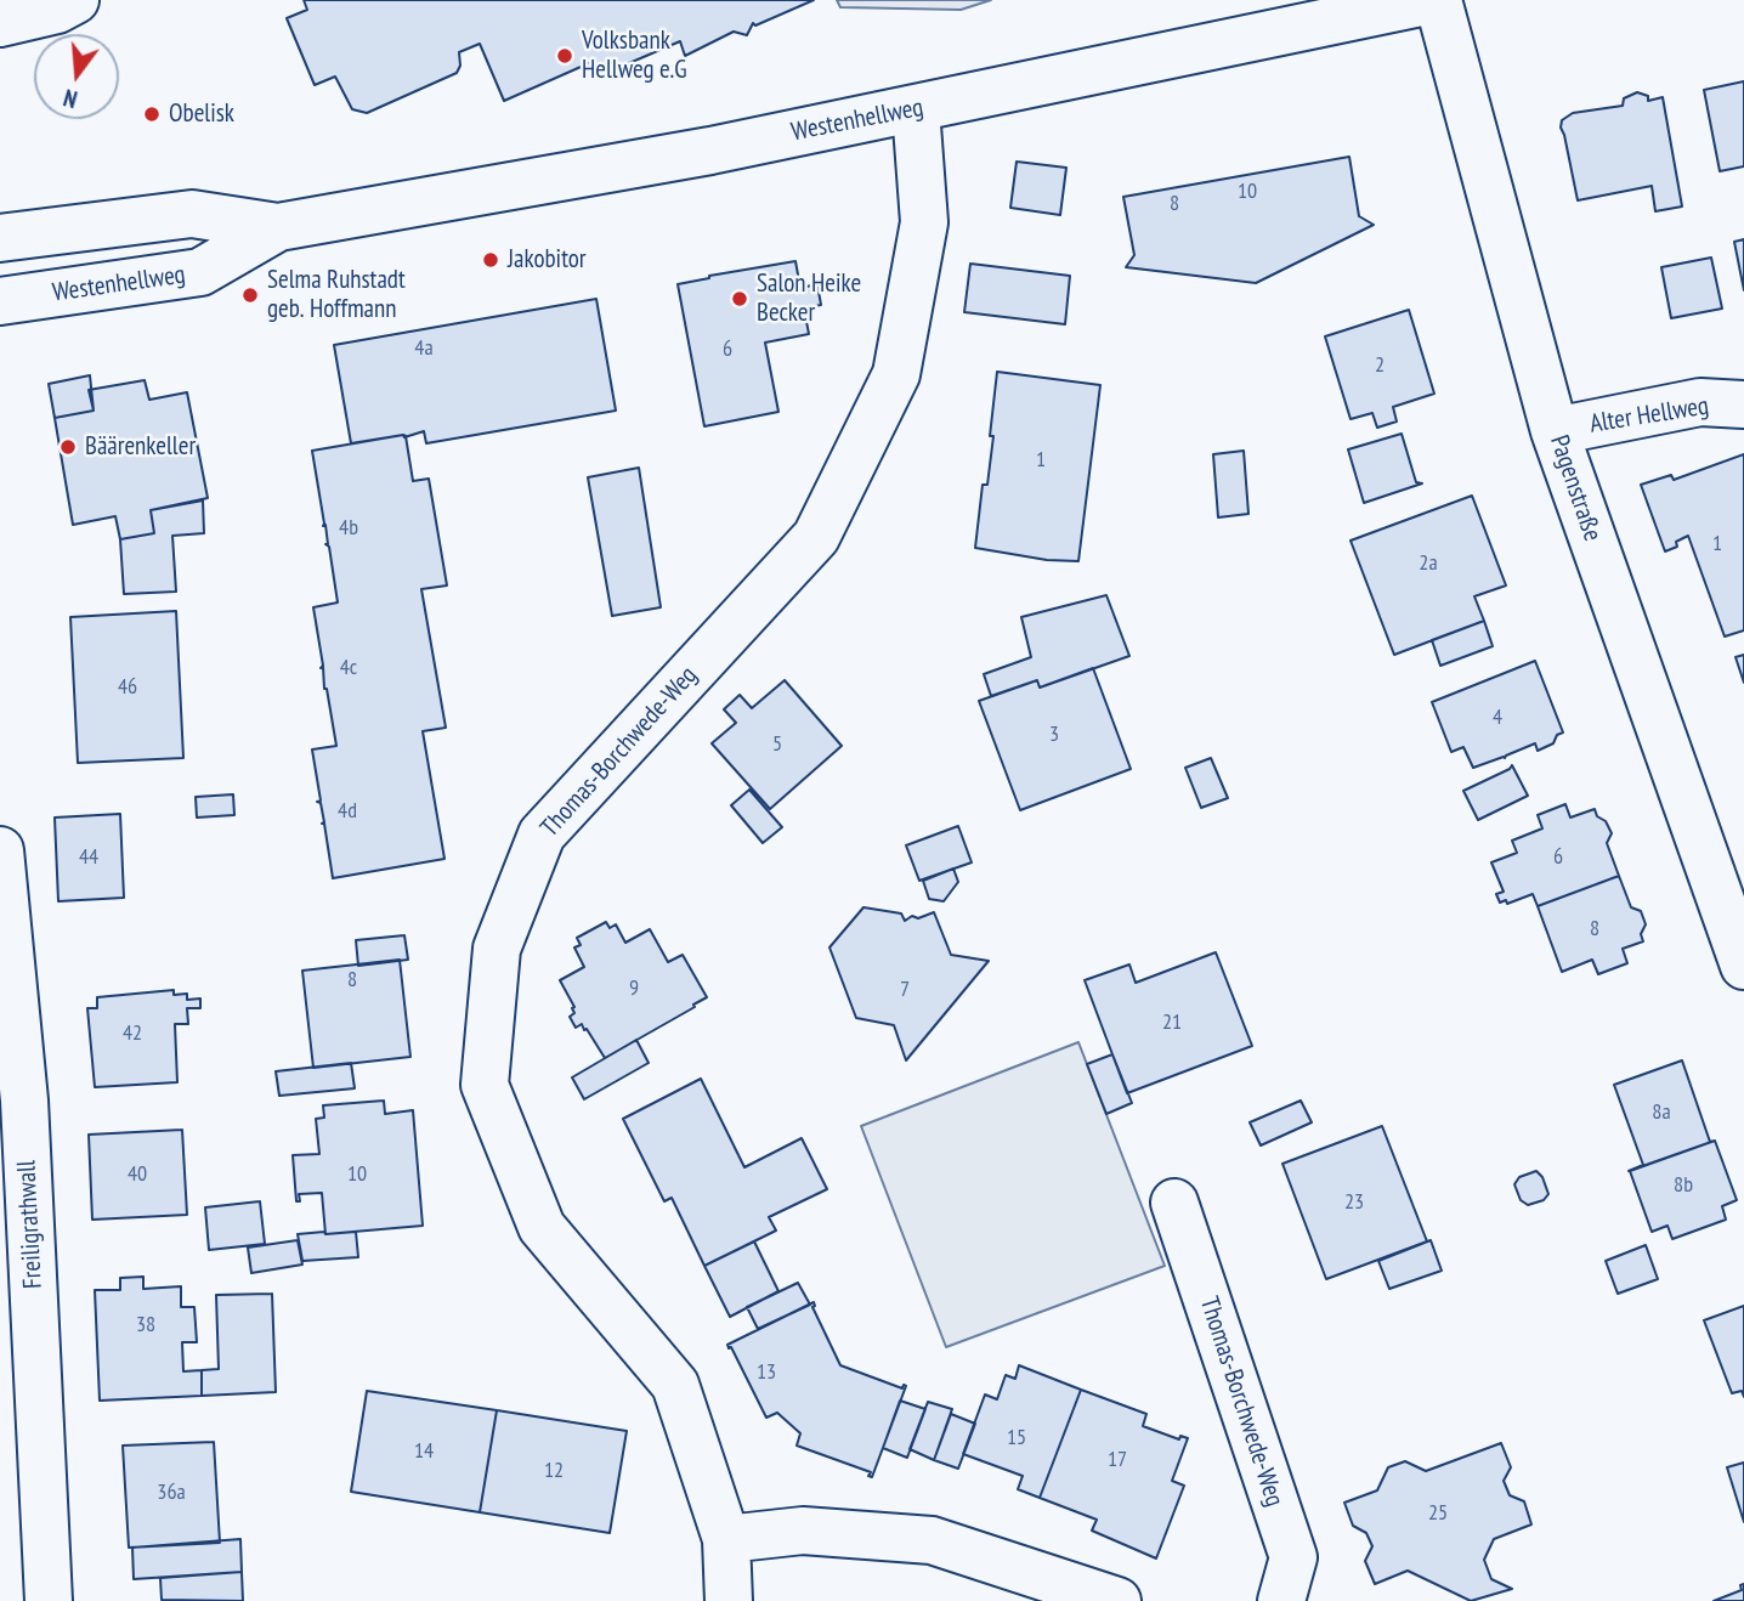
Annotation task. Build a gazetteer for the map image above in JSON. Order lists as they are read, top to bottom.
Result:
{
  "streets": {
    "street": [
      "Westenhellweg",
      "Alter Hellweg",
      "Pagenstraße",
      "Thomas-Borchwede-Weg",
      "Freiligrathwall"
    ]
  },
  "crossings": [
    ["Westenhellweg", "Pagenstraße"],
    ["Westenhellweg", "Thomas-Borchwede-Weg"],
    ["Alter Hellweg", "Pagenstraße"]
  ],
  "places": [
    "Volksbank Hellweg e.G",
    "Obelisk",
    "Jakobitor",
    "Selma Ruhstadt geb. Hoffmann",
    "Salon Heike Becker",
    "Bäärenkeller"
  ],
  "house_numbers": [
    "10",
    "8",
    "4a",
    "6",
    "2",
    "1",
    "4b",
    "1",
    "2a",
    "4c",
    "46",
    "4",
    "3",
    "5",
    "4d",
    "44",
    "6",
    "8",
    "8",
    "9",
    "7",
    "21",
    "42",
    "8a",
    "40",
    "10",
    "8b",
    "23",
    "38",
    "13",
    "15",
    "14",
    "17",
    "12",
    "36a",
    "25"
  ],
  "north": "bottom"
}
